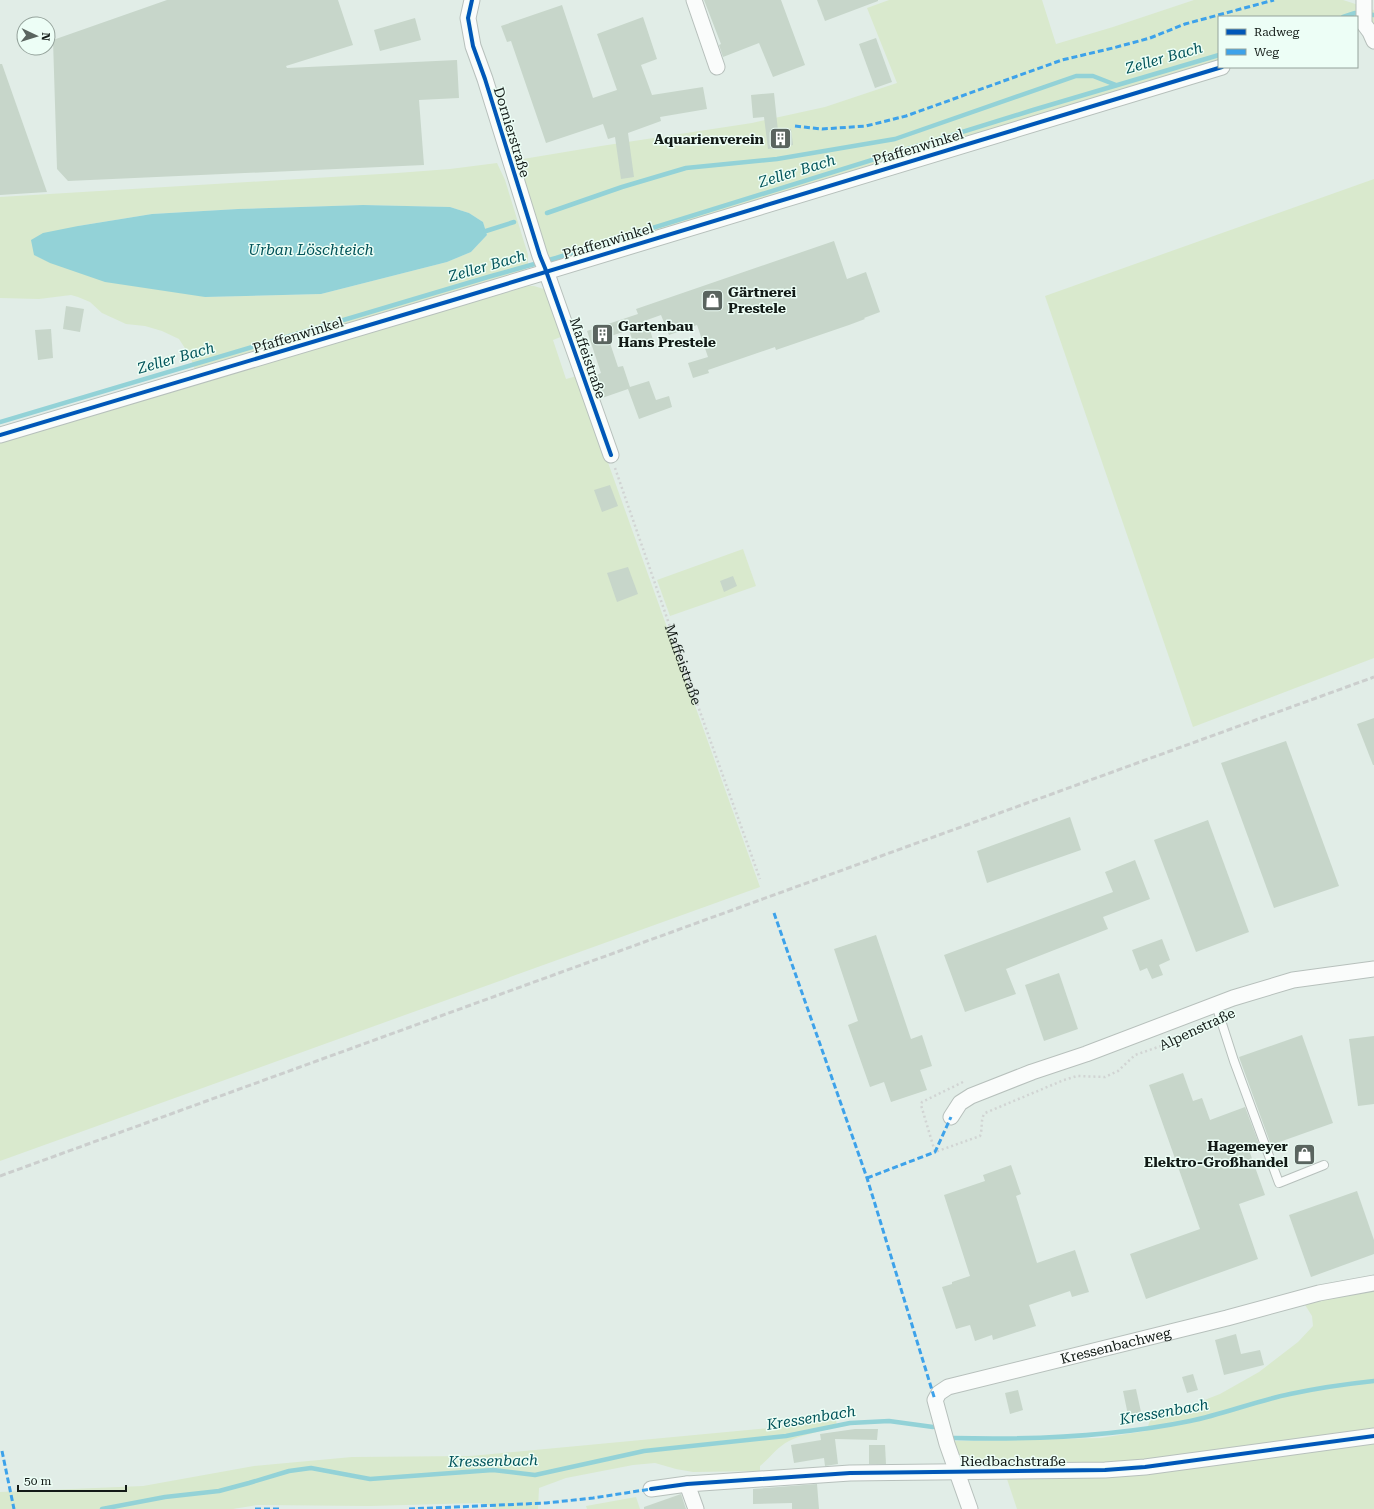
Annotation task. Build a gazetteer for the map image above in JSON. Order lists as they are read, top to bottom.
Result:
{
  "streets": {
    "street": [
      "Dornierstraße",
      "Pfaffenwinkel",
      "Maffeistraße",
      "Alpenstraße",
      "Kressenbachweg",
      "Riedbachstraße"
    ]
  },
  "crossings": [
    ["Dornierstraße", "Pfaffenwinkel"],
    ["Dornierstraße", "Maffeistraße"],
    ["Pfaffenwinkel", "Maffeistraße"],
    ["Kressenbachweg", "Riedbachstraße"]
  ],
  "water": ["Zeller Bach", "Urban Löschteich", "Kressenbach"],
  "places": {
    "building": ["Aquarienverein", "Gartenbau Hans Prestele"],
    "shop": ["Gärtnerei Prestele", "Hagemeyer Elektro-Großhandel"]
  },
  "legend": ["Radweg", "Weg"],
  "scale_bar": "50 m",
  "north": "right"
}
